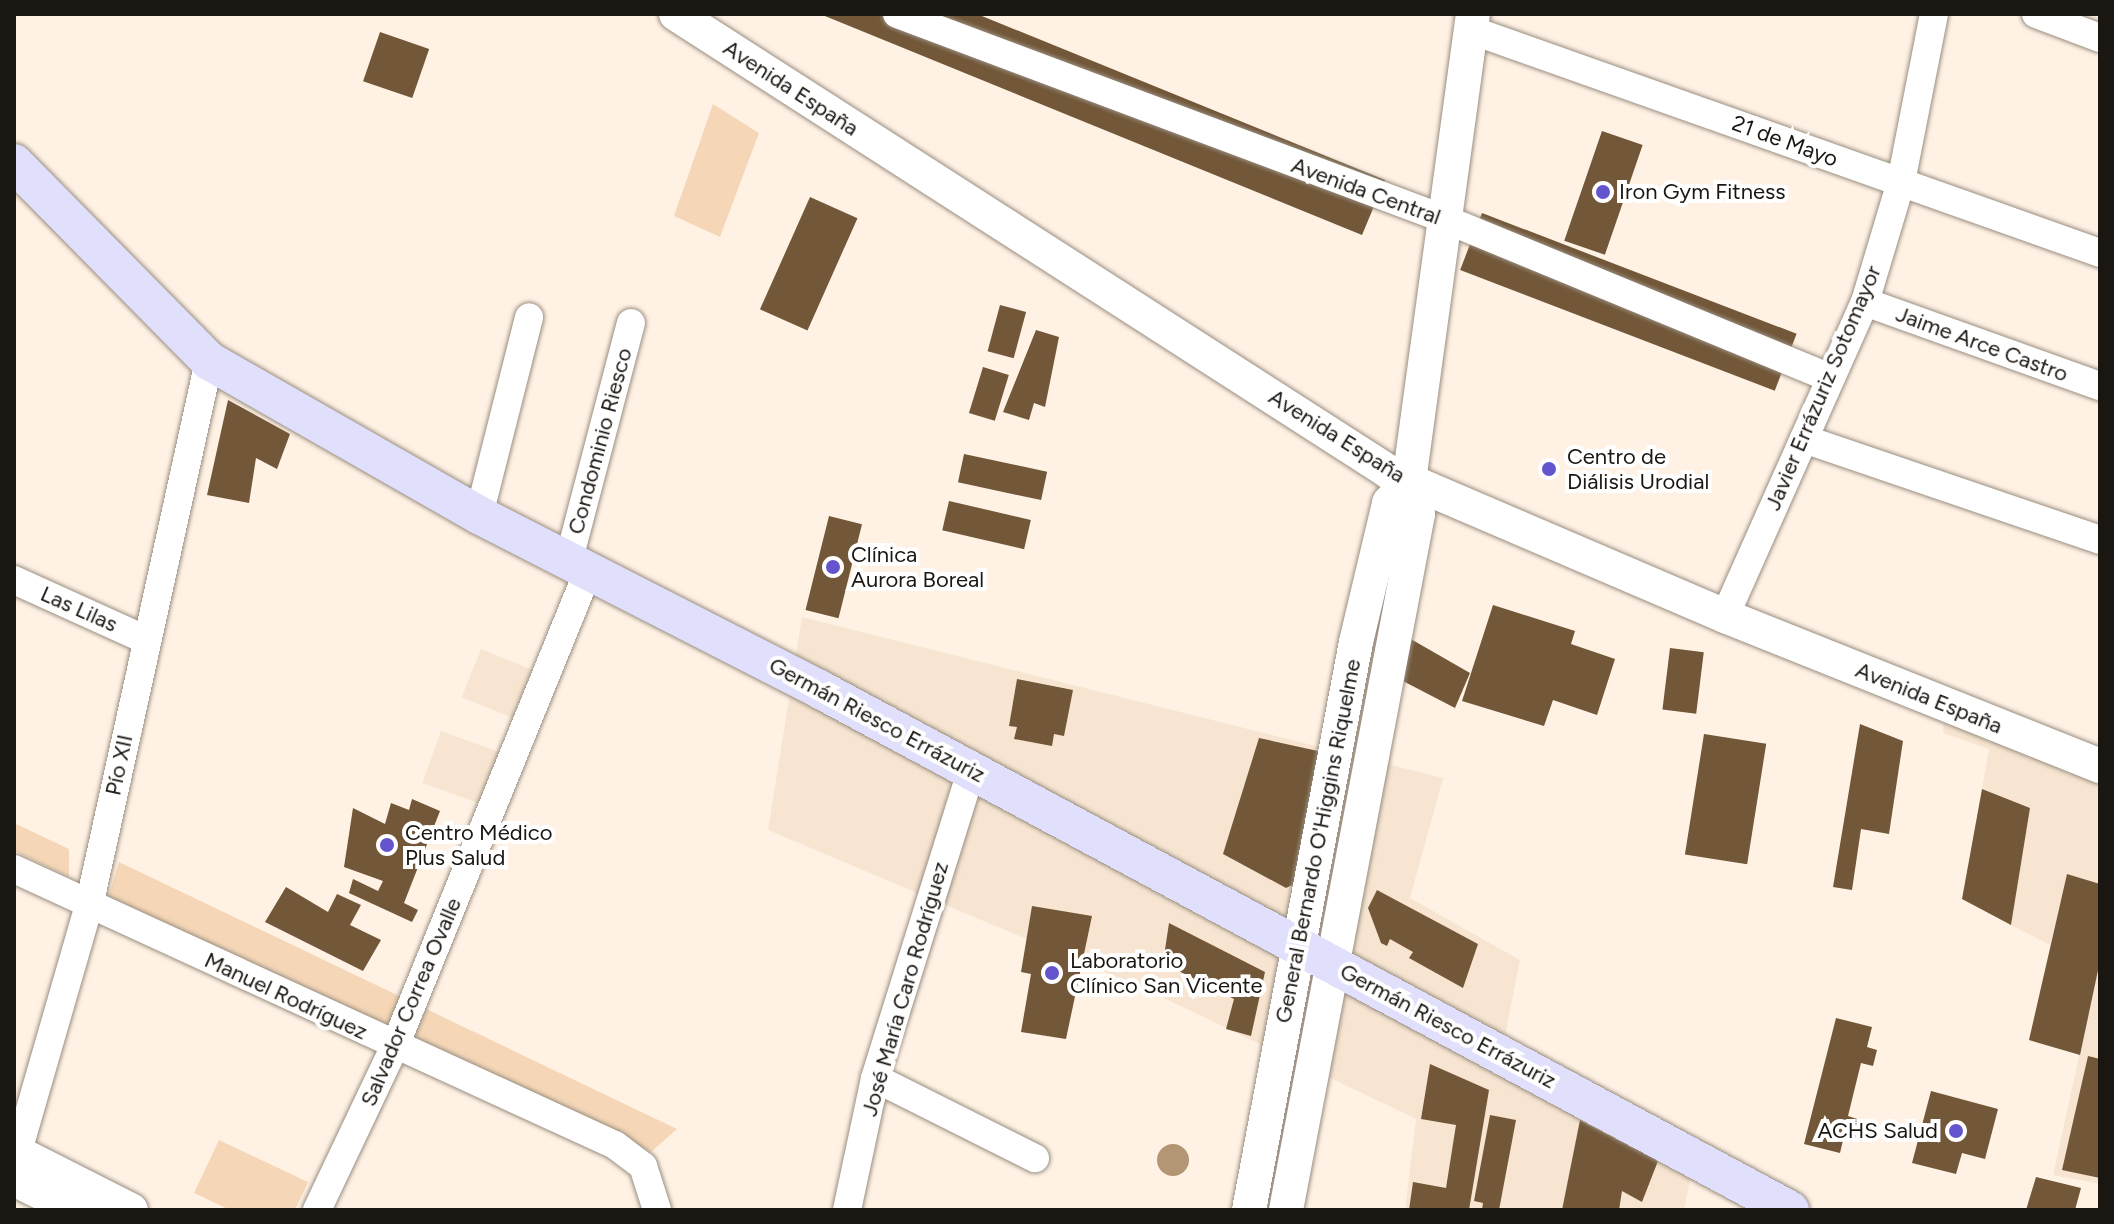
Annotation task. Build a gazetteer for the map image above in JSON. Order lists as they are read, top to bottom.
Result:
{
  "streets": {
    "main road": ["Germán Riesco Errázuriz"],
    "street": [
      "Avenida España",
      "21 de Mayo",
      "Avenida Central",
      "Jaime Arce Castro",
      "Javier Errázuriz Sotomayor",
      "Condominio Riesco",
      "Las Lilas",
      "Pío XII",
      "General Bernardo O'Higgins Riquelme",
      "José María Caro Rodríguez",
      "Manuel Rodríguez",
      "Salvador Correa Ovalle"
    ]
  },
  "crossings": [
    ["Avenida España", "Javier Errázuriz Sotomayor"],
    ["Avenida España", "General Bernardo O'Higgins Riquelme"],
    ["21 de Mayo", "Javier Errázuriz Sotomayor"],
    ["21 de Mayo", "General Bernardo O'Higgins Riquelme"],
    ["Avenida Central", "Javier Errázuriz Sotomayor"],
    ["Avenida Central", "General Bernardo O'Higgins Riquelme"],
    ["Jaime Arce Castro", "Javier Errázuriz Sotomayor"],
    ["Condominio Riesco", "Germán Riesco Errázuriz"],
    ["Condominio Riesco", "Salvador Correa Ovalle"],
    ["Las Lilas", "Pío XII"],
    ["Germán Riesco Errázuriz", "Pío XII"],
    ["Germán Riesco Errázuriz", "General Bernardo O'Higgins Riquelme"],
    ["Germán Riesco Errázuriz", "José María Caro Rodríguez"],
    ["Germán Riesco Errázuriz", "Salvador Correa Ovalle"],
    ["Pío XII", "Manuel Rodríguez"],
    ["Manuel Rodríguez", "Salvador Correa Ovalle"]
  ],
  "places": [
    "Iron Gym Fitness",
    "Centro de Diálisis Urodial",
    "Clínica Aurora Boreal",
    "Centro Médico Plus Salud",
    "Laboratorio Clínico San Vicente",
    "ACHS Salud"
  ]
}
